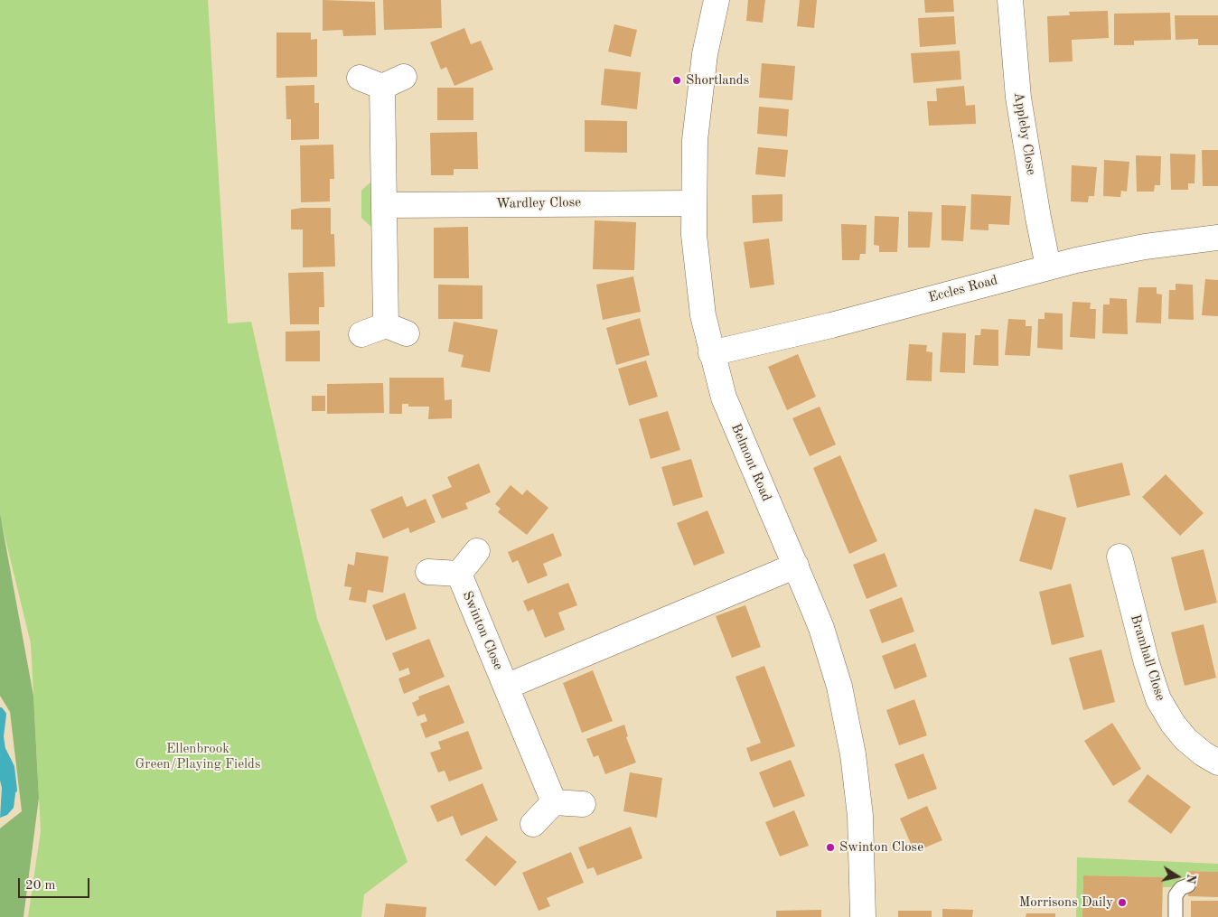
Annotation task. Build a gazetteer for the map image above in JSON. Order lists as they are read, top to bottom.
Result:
{
  "streets": {
    "street": [
      "Appleby Close",
      "Wardley Close",
      "Eccles Road",
      "Belmont Road",
      "Swinton Close",
      "Bramhall Close"
    ]
  },
  "crossings": [
    ["Appleby Close", "Eccles Road"],
    ["Wardley Close", "Belmont Road"],
    ["Eccles Road", "Belmont Road"],
    ["Belmont Road", "Swinton Close"]
  ],
  "parks": ["Ellenbrook Green/Playing Fields"],
  "places": ["Shortlands", "Swinton Close", "Morrisons Daily"],
  "scale_bar": "20 m",
  "north": "right"
}
